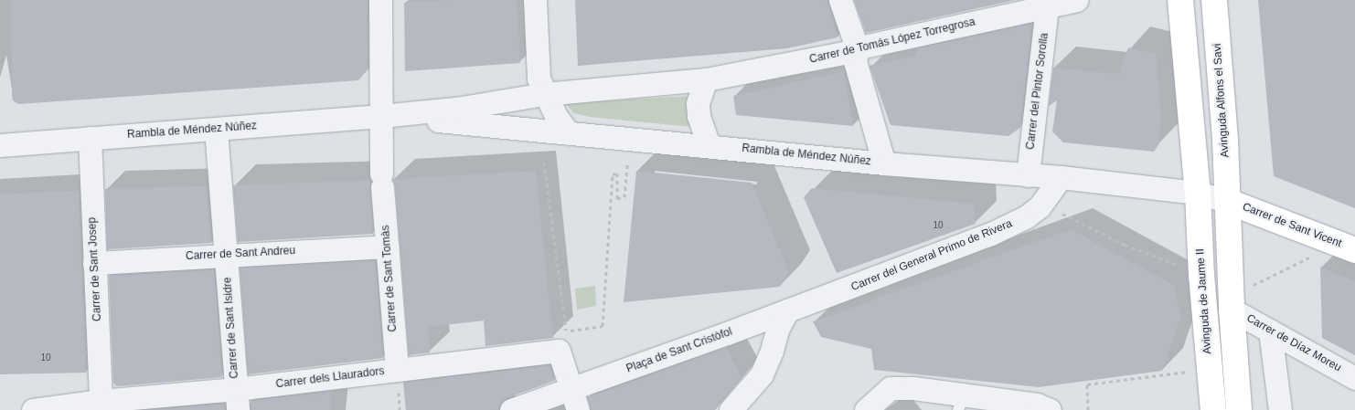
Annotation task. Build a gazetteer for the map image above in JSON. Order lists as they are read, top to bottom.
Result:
{
  "streets": {
    "main road": ["Avinguda Alfons el Savi", "Carrer de Sant Vicent", "Avinguda de Jaume II"],
    "street": [
      "Carrer de Tomás López Torregrosa",
      "Carrer del Pintor Sorolla",
      "Rambla de Méndez Núñez",
      "Carrer de Sant Andreu",
      "Carrer del General Primo de Rivera",
      "Carrer de Sant Josep",
      "Carrer de Sant Tomàs",
      "Carrer de Sant Isidre",
      "Carrer de Díaz Moreu",
      "Plaça de Sant Cristòfol",
      "Carrer dels Llauradors"
    ]
  },
  "crossings": [
    ["Carrer de Tomás López Torregrosa", "Carrer del Pintor Sorolla"],
    ["Carrer de Tomás López Torregrosa", "Rambla de Méndez Núñez"],
    ["Carrer del Pintor Sorolla", "Rambla de Méndez Núñez"],
    ["Avinguda Alfons el Savi", "Rambla de Méndez Núñez"],
    ["Avinguda Alfons el Savi", "Carrer de Sant Vicent"],
    ["Rambla de Méndez Núñez", "Carrer de Sant Vicent"],
    ["Rambla de Méndez Núñez", "Carrer del General Primo de Rivera"],
    ["Rambla de Méndez Núñez", "Carrer de Sant Josep"],
    ["Rambla de Méndez Núñez", "Carrer de Sant Tomàs"],
    ["Rambla de Méndez Núñez", "Avinguda de Jaume II"],
    ["Rambla de Méndez Núñez", "Carrer de Sant Isidre"],
    ["Carrer de Sant Andreu", "Carrer de Sant Josep"],
    ["Carrer de Sant Andreu", "Carrer de Sant Tomàs"],
    ["Carrer de Sant Andreu", "Carrer de Sant Isidre"],
    ["Carrer del General Primo de Rivera", "Plaça de Sant Cristòfol"],
    ["Carrer de Sant Josep", "Carrer dels Llauradors"],
    ["Carrer de Sant Tomàs", "Carrer dels Llauradors"],
    ["Carrer de Sant Isidre", "Carrer dels Llauradors"],
    ["Plaça de Sant Cristòfol", "Carrer dels Llauradors"]
  ],
  "house_numbers": ["10", "10"]
}
